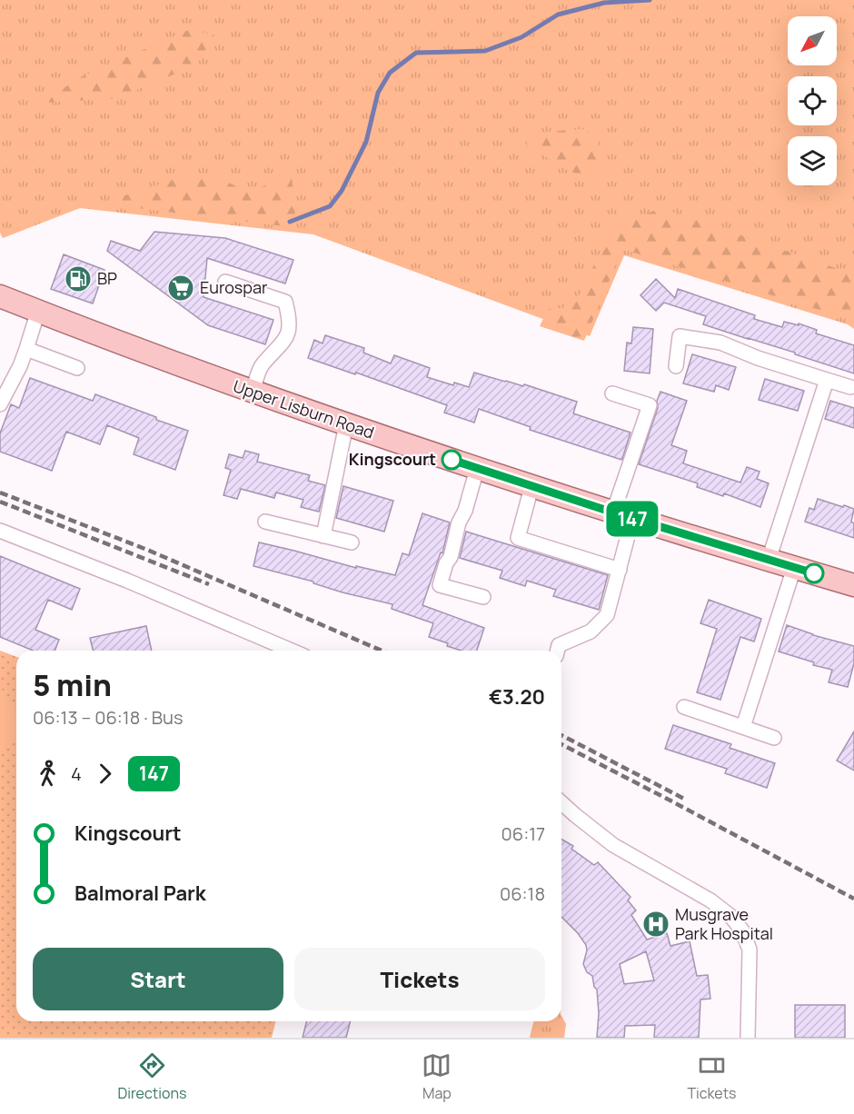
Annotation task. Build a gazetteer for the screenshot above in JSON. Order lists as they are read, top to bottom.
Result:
{
  "streets": {
    "main road": ["Upper Lisburn Road"]
  },
  "places": {
    "fuel station": ["BP"],
    "supermarket": ["Eurospar"],
    "other": ["Kingscourt"],
    "hospital": ["Musgrave Park Hospital"]
  },
  "lines": ["bus line 147"],
  "north": "bottom left",
  "page": {
    "on_map": "147",
    "heading": ["5 min", "06:13 – 06:18 · Bus", "€3.20"],
    "legs": ["4", "147"],
    "list": [
      {
        "name": "Kingscourt",
        "value": "06:17"
      },
      {
        "name": "Balmoral Park",
        "value": "06:18"
      }
    ],
    "buttons": ["Start", "Tickets"],
    "tabs": ["Directions", "Map", "Tickets"]
  }
}
